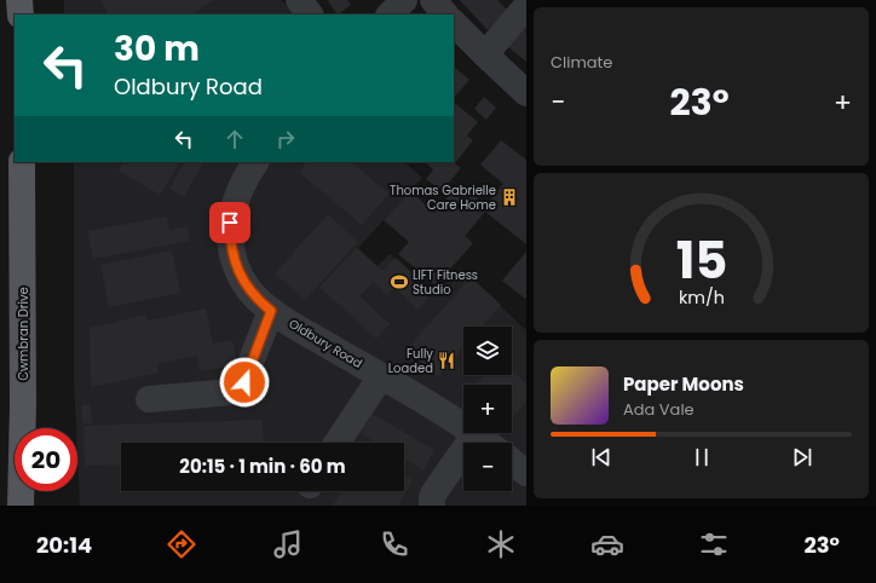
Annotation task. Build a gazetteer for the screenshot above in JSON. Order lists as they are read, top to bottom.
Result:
{
  "streets": {
    "main road": ["Cwmbran Drive"],
    "street": ["Oldbury Road"]
  },
  "places": {
    "building": ["Thomas Gabrielle Care Home"],
    "sports": ["LIFT Fitness Studio"],
    "restaurant": ["Fully Loaded"]
  },
  "page": {
    "tile": "Climate",
    "turn": ["30 m", "Oldbury Road"],
    "heat": ["−", "23°", "+"],
    "map_buttons": ["+", "−"],
    "song": ["Paper Moons", "Ada Vale"],
    "limit": "20",
    "trip": "20:15 · 1 min · 60 m",
    "tabs": ["20:14", "23°"],
    "gauge": ["15", "km/h"]
  }
}
